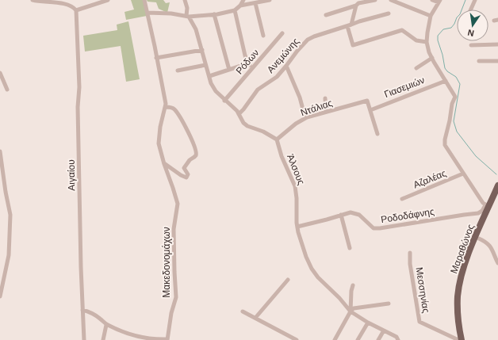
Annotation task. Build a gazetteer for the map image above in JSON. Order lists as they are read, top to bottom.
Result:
{
  "streets": {
    "main road": ["Μαραθώνος"],
    "street": [
      "Ανεμώνης",
      "Ρόδων",
      "Γιασεμιών",
      "Ντάλιας",
      "Άλσους",
      "Αιγαίου",
      "Αζαλέας",
      "Ροδοδάφνης",
      "Μακεδονομάχων",
      "Μεσσηνίας"
    ]
  },
  "crossings": [
    ["Γιασεμιών", "Ντάλιας"],
    ["Ντάλιας", "Άλσους"],
    ["Άλσους", "Ροδοδάφνης"],
    ["Ροδοδάφνης", "Μαραθώνος"],
    ["Μαραθώνος", "Μεσσηνίας"]
  ],
  "north": "bottom"
}
